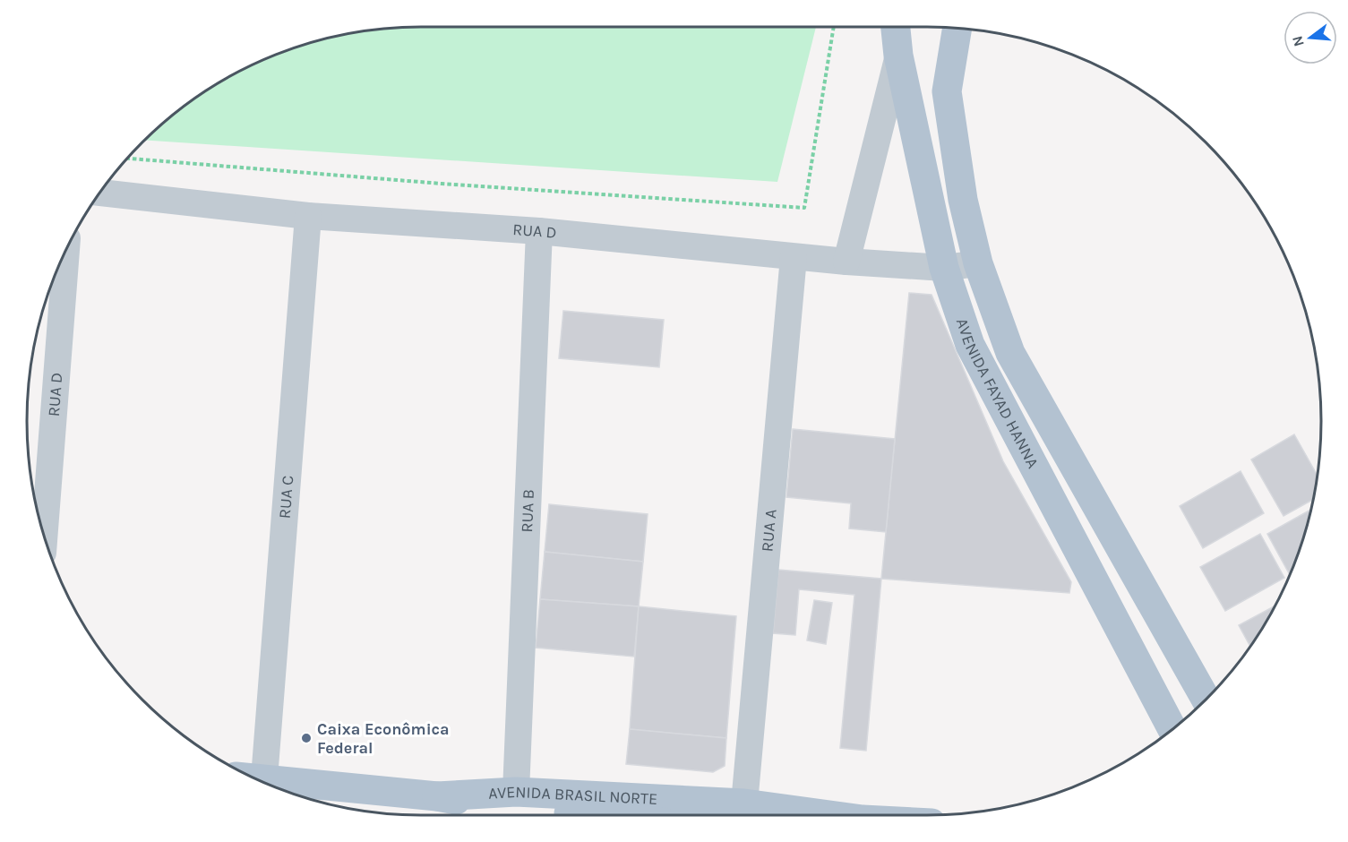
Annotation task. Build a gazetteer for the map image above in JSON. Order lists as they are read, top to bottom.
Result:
{
  "streets": {
    "main road": ["AVENIDA FAYAD HANNA", "AVENIDA BRASIL NORTE"],
    "street": [
      "RUA D",
      "RUA C",
      "RUA B",
      "RUA A"
    ]
  },
  "crossings": [
    ["RUA D", "AVENIDA FAYAD HANNA"],
    ["RUA D", "RUA C"],
    ["RUA D", "RUA B"],
    ["RUA D", "RUA A"],
    ["RUA C", "AVENIDA BRASIL NORTE"],
    ["RUA B", "AVENIDA BRASIL NORTE"],
    ["RUA A", "AVENIDA BRASIL NORTE"]
  ],
  "places": ["Caixa Econômica Federal"],
  "north": "left"
}
